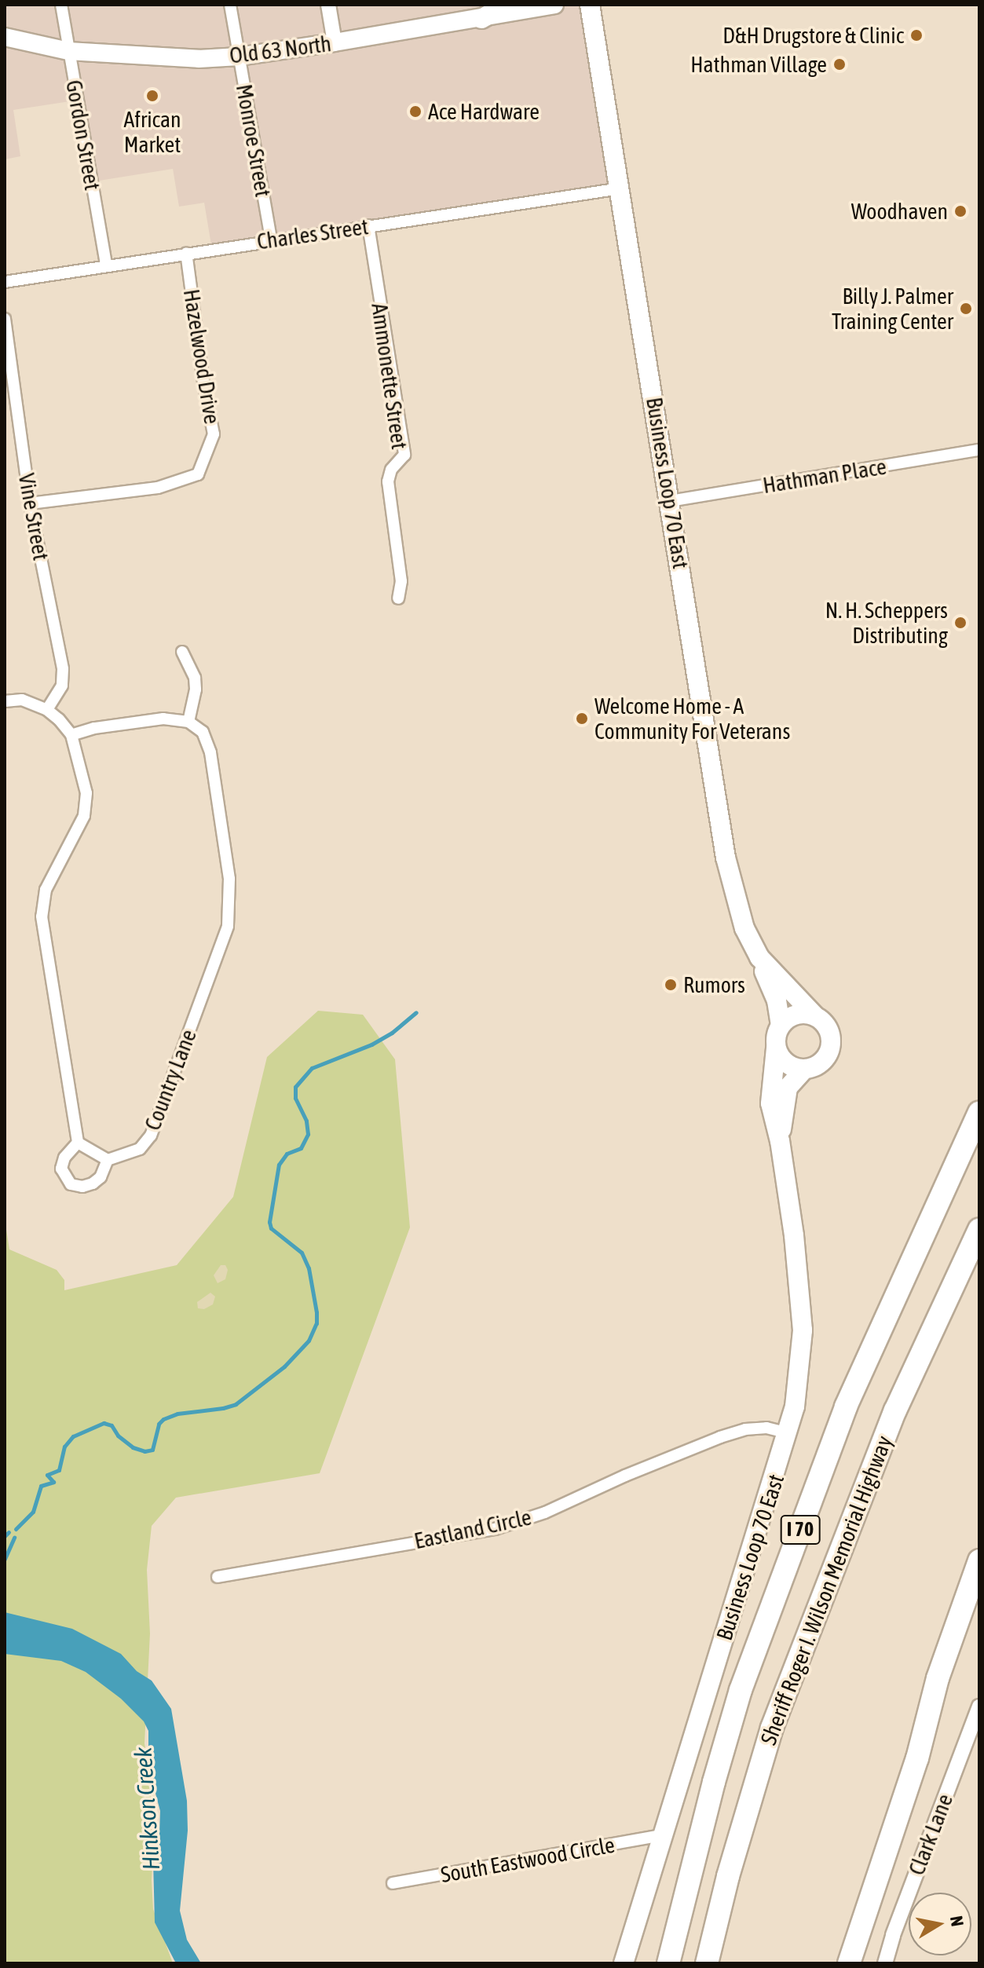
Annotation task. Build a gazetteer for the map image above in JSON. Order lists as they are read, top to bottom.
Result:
{
  "streets": {
    "highway": ["I 70", "Sheriff Roger I. Wilson Memorial Highway"],
    "main road": ["Old 63 North", "Business Loop 70 East"],
    "street": [
      "Gordon Street",
      "Monroe Street",
      "Charles Street",
      "Hazelwood Drive",
      "Ammonette Street",
      "Hathman Place",
      "Vine Street",
      "Country Lane",
      "Eastland Circle",
      "Clark Lane",
      "South Eastwood Circle"
    ]
  },
  "crossings": [
    ["Old 63 North", "Gordon Street"],
    ["Old 63 North", "Monroe Street"],
    ["Gordon Street", "Charles Street"],
    ["Monroe Street", "Charles Street"],
    ["Charles Street", "Hazelwood Drive"],
    ["Charles Street", "Ammonette Street"],
    ["Charles Street", "Business Loop 70 East"],
    ["Hazelwood Drive", "Vine Street"],
    ["Hathman Place", "Business Loop 70 East"],
    ["Business Loop 70 East", "Eastland Circle"],
    ["Business Loop 70 East", "South Eastwood Circle"]
  ],
  "water": ["Hinkson Creek"],
  "places": [
    "D&H Drugstore & Clinic",
    "Hathman Village",
    "African Market",
    "Ace Hardware",
    "Woodhaven",
    "Billy J. Palmer Training Center",
    "N. H. Scheppers Distributing",
    "Welcome Home - A Community For Veterans",
    "Rumors"
  ],
  "north": "right"
}
